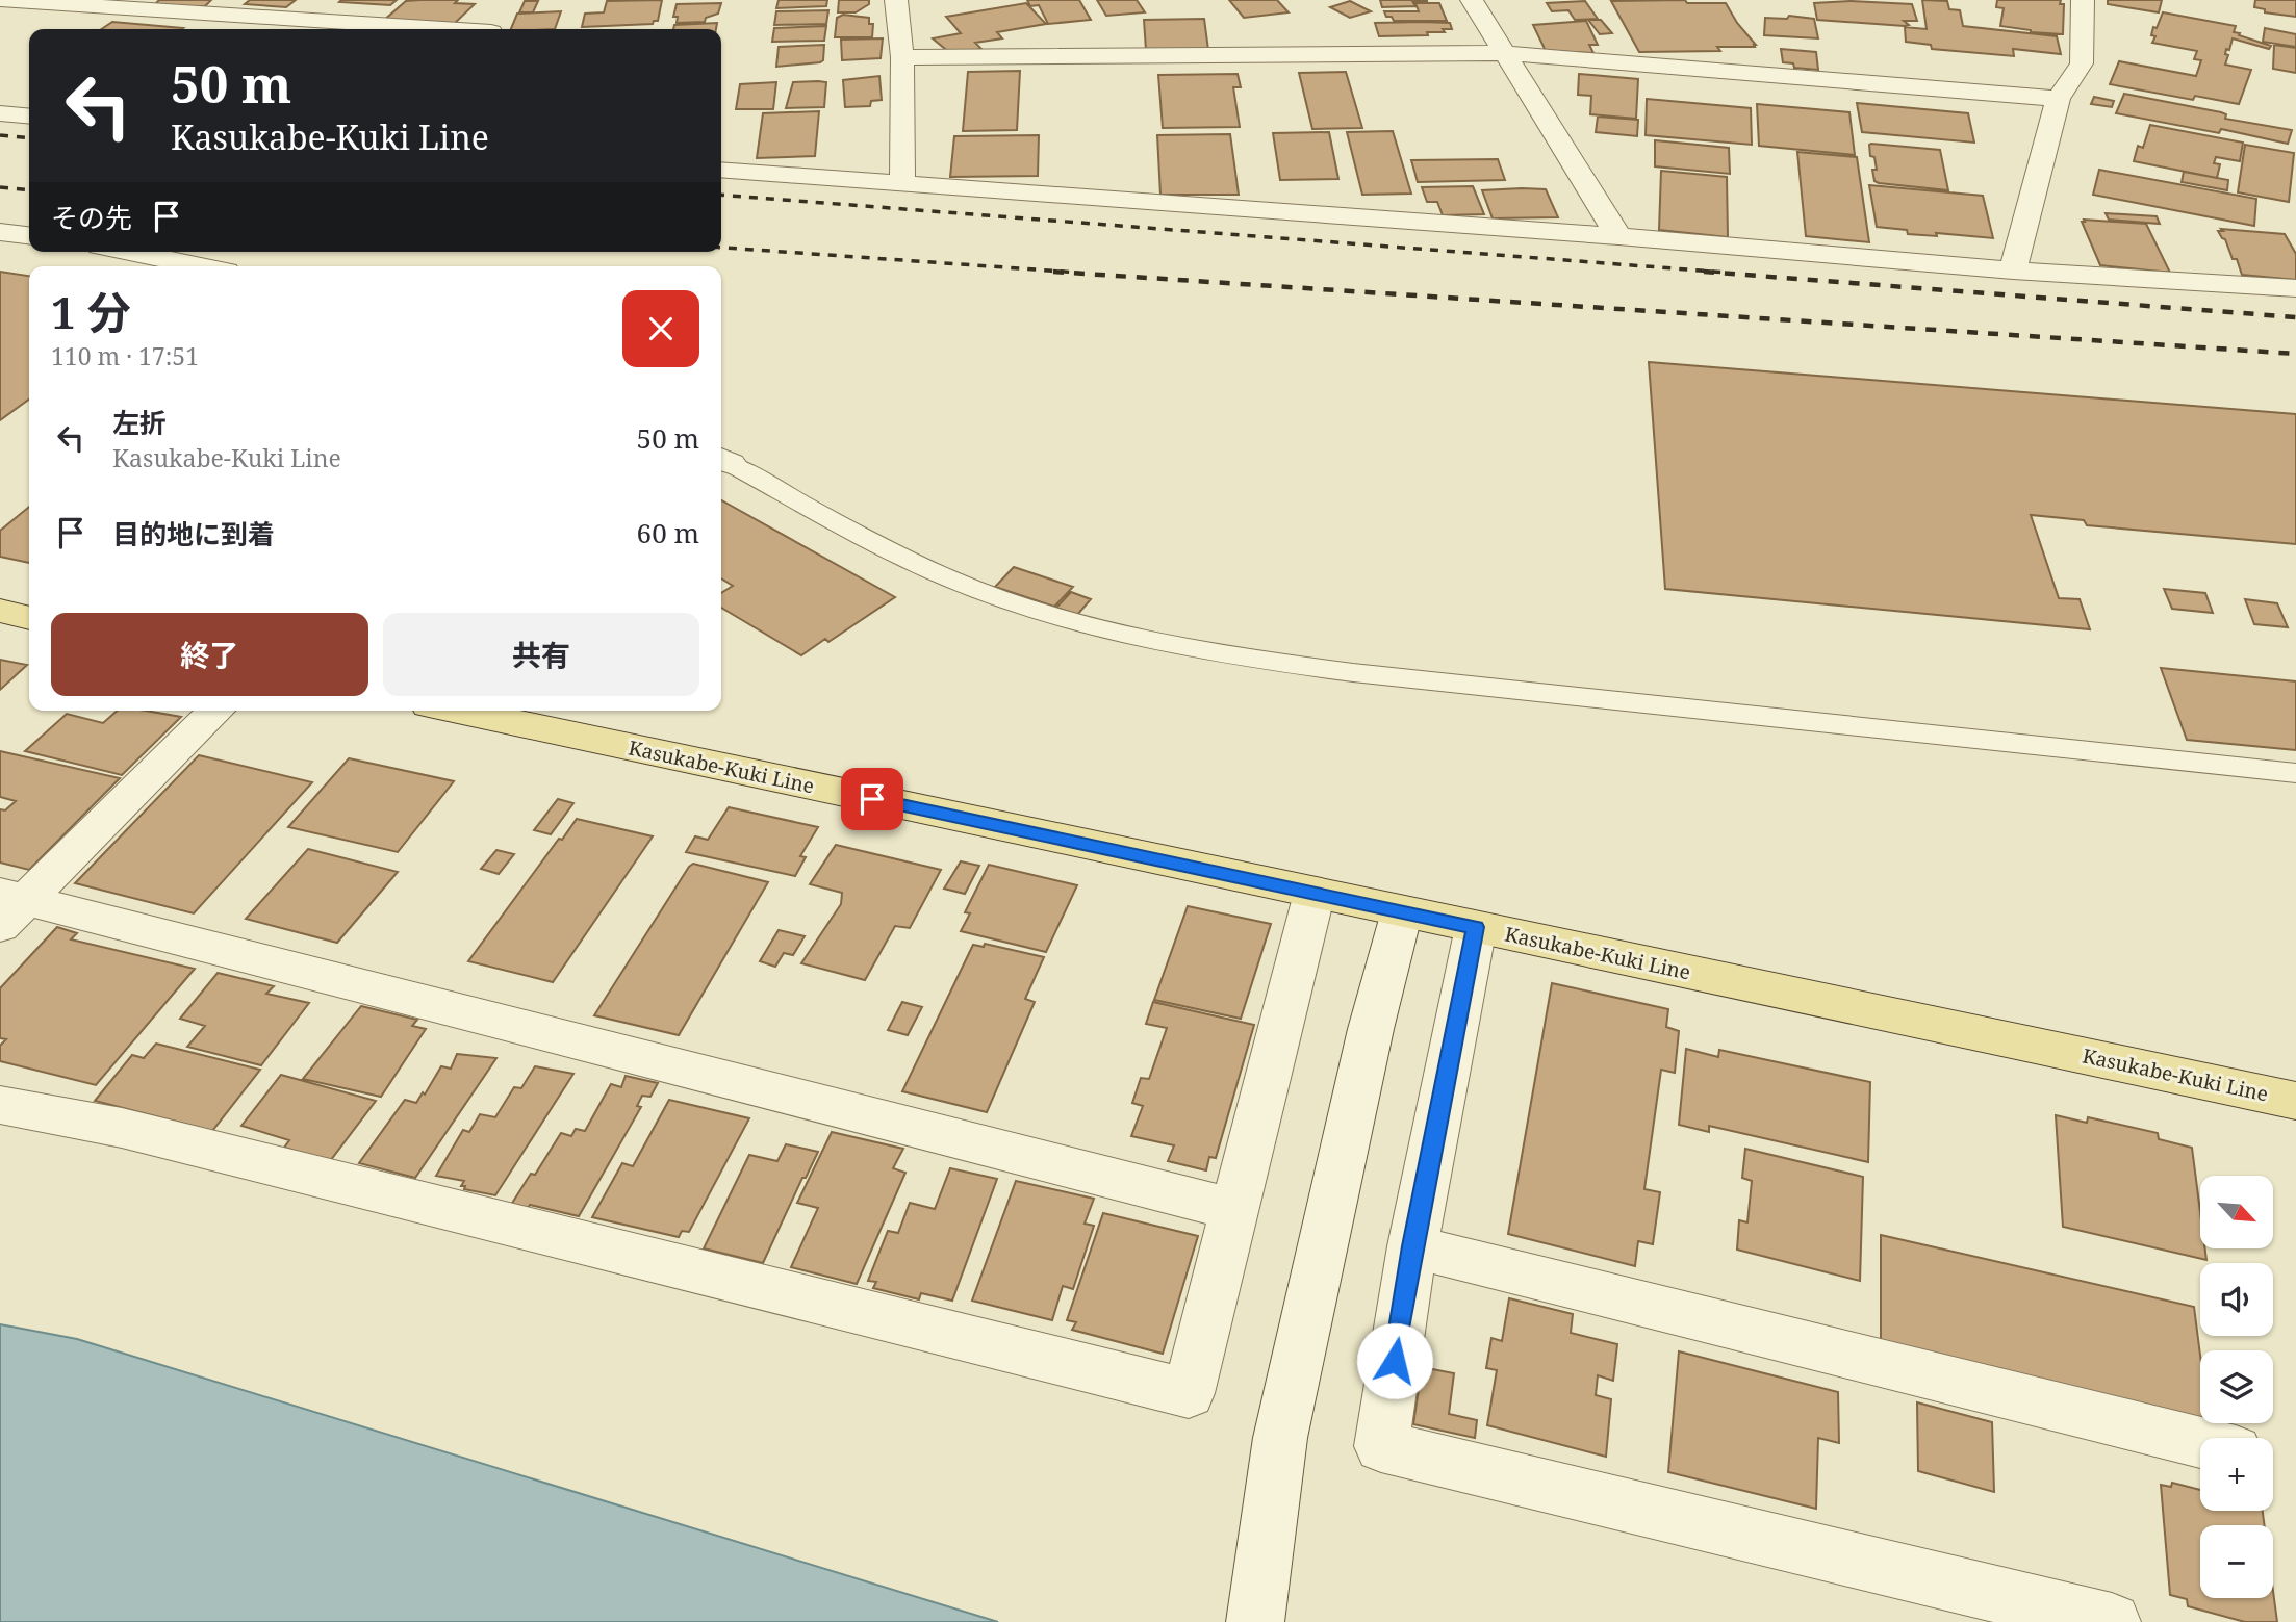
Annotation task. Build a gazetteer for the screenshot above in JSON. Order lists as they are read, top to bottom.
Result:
{
  "streets": {
    "main road": ["Kasukabe-Kuki Line"]
  },
  "north": "bottom right",
  "page": {
    "turn": ["50 m", "Kasukabe-Kuki Line"],
    "then": "その先",
    "heading": ["1 分", "110 m · 17:51"],
    "list": [
      {
        "name": "左折",
        "note": "Kasukabe-Kuki Line",
        "value": "50 m"
      },
      {
        "name": "目的地に到着",
        "value": "60 m"
      }
    ],
    "buttons": ["終了", "共有"],
    "map_buttons": ["+", "−"]
  }
}
